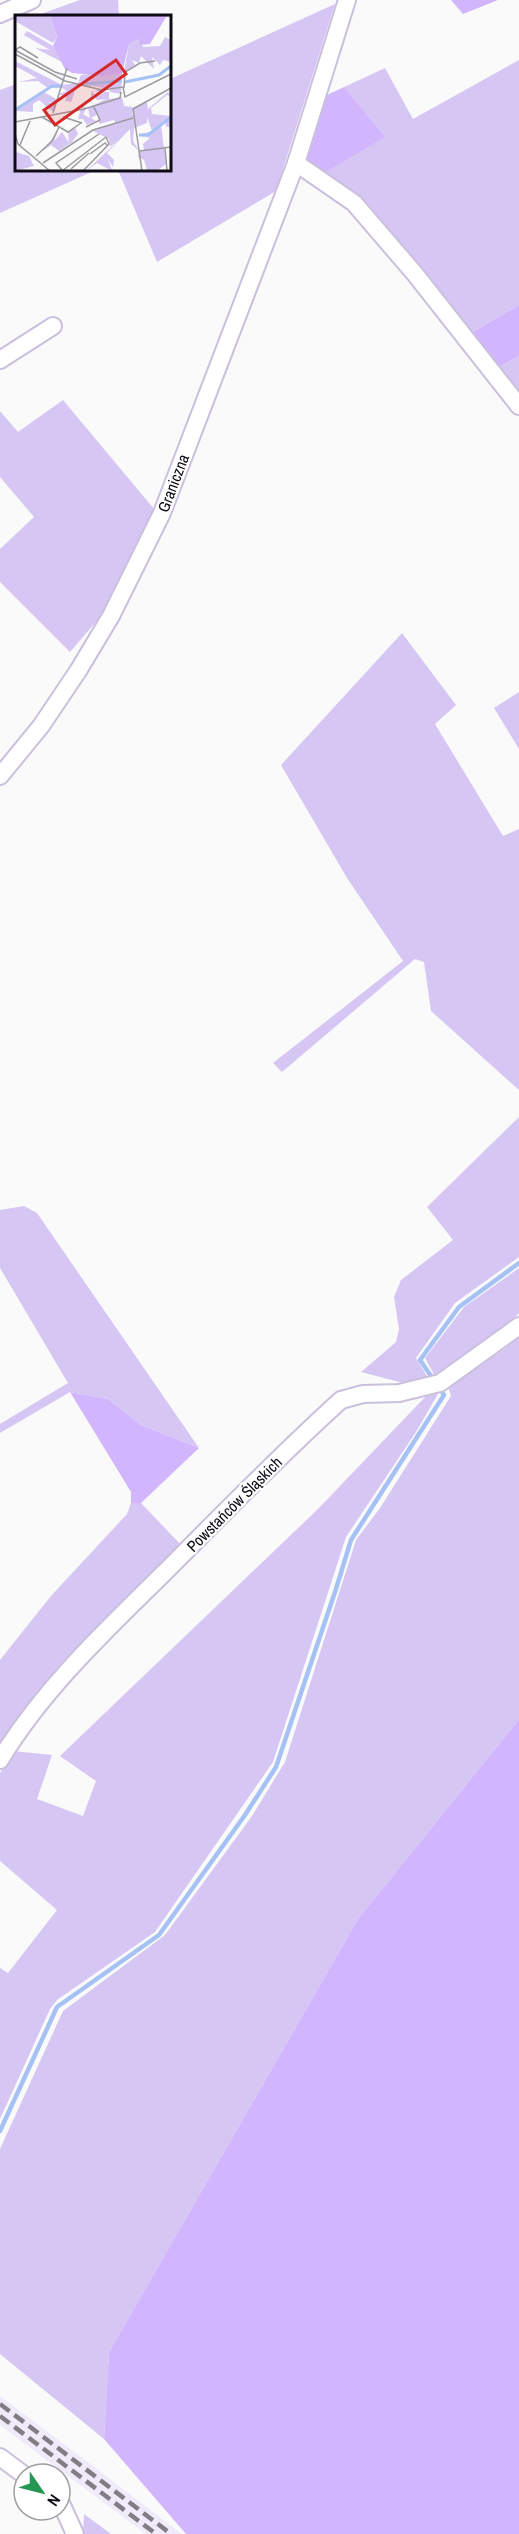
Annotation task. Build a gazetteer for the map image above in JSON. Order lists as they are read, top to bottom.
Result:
{
  "streets": {
    "street": ["Graniczna", "Powstańców Śląskich"]
  },
  "north": "bottom right"
}
